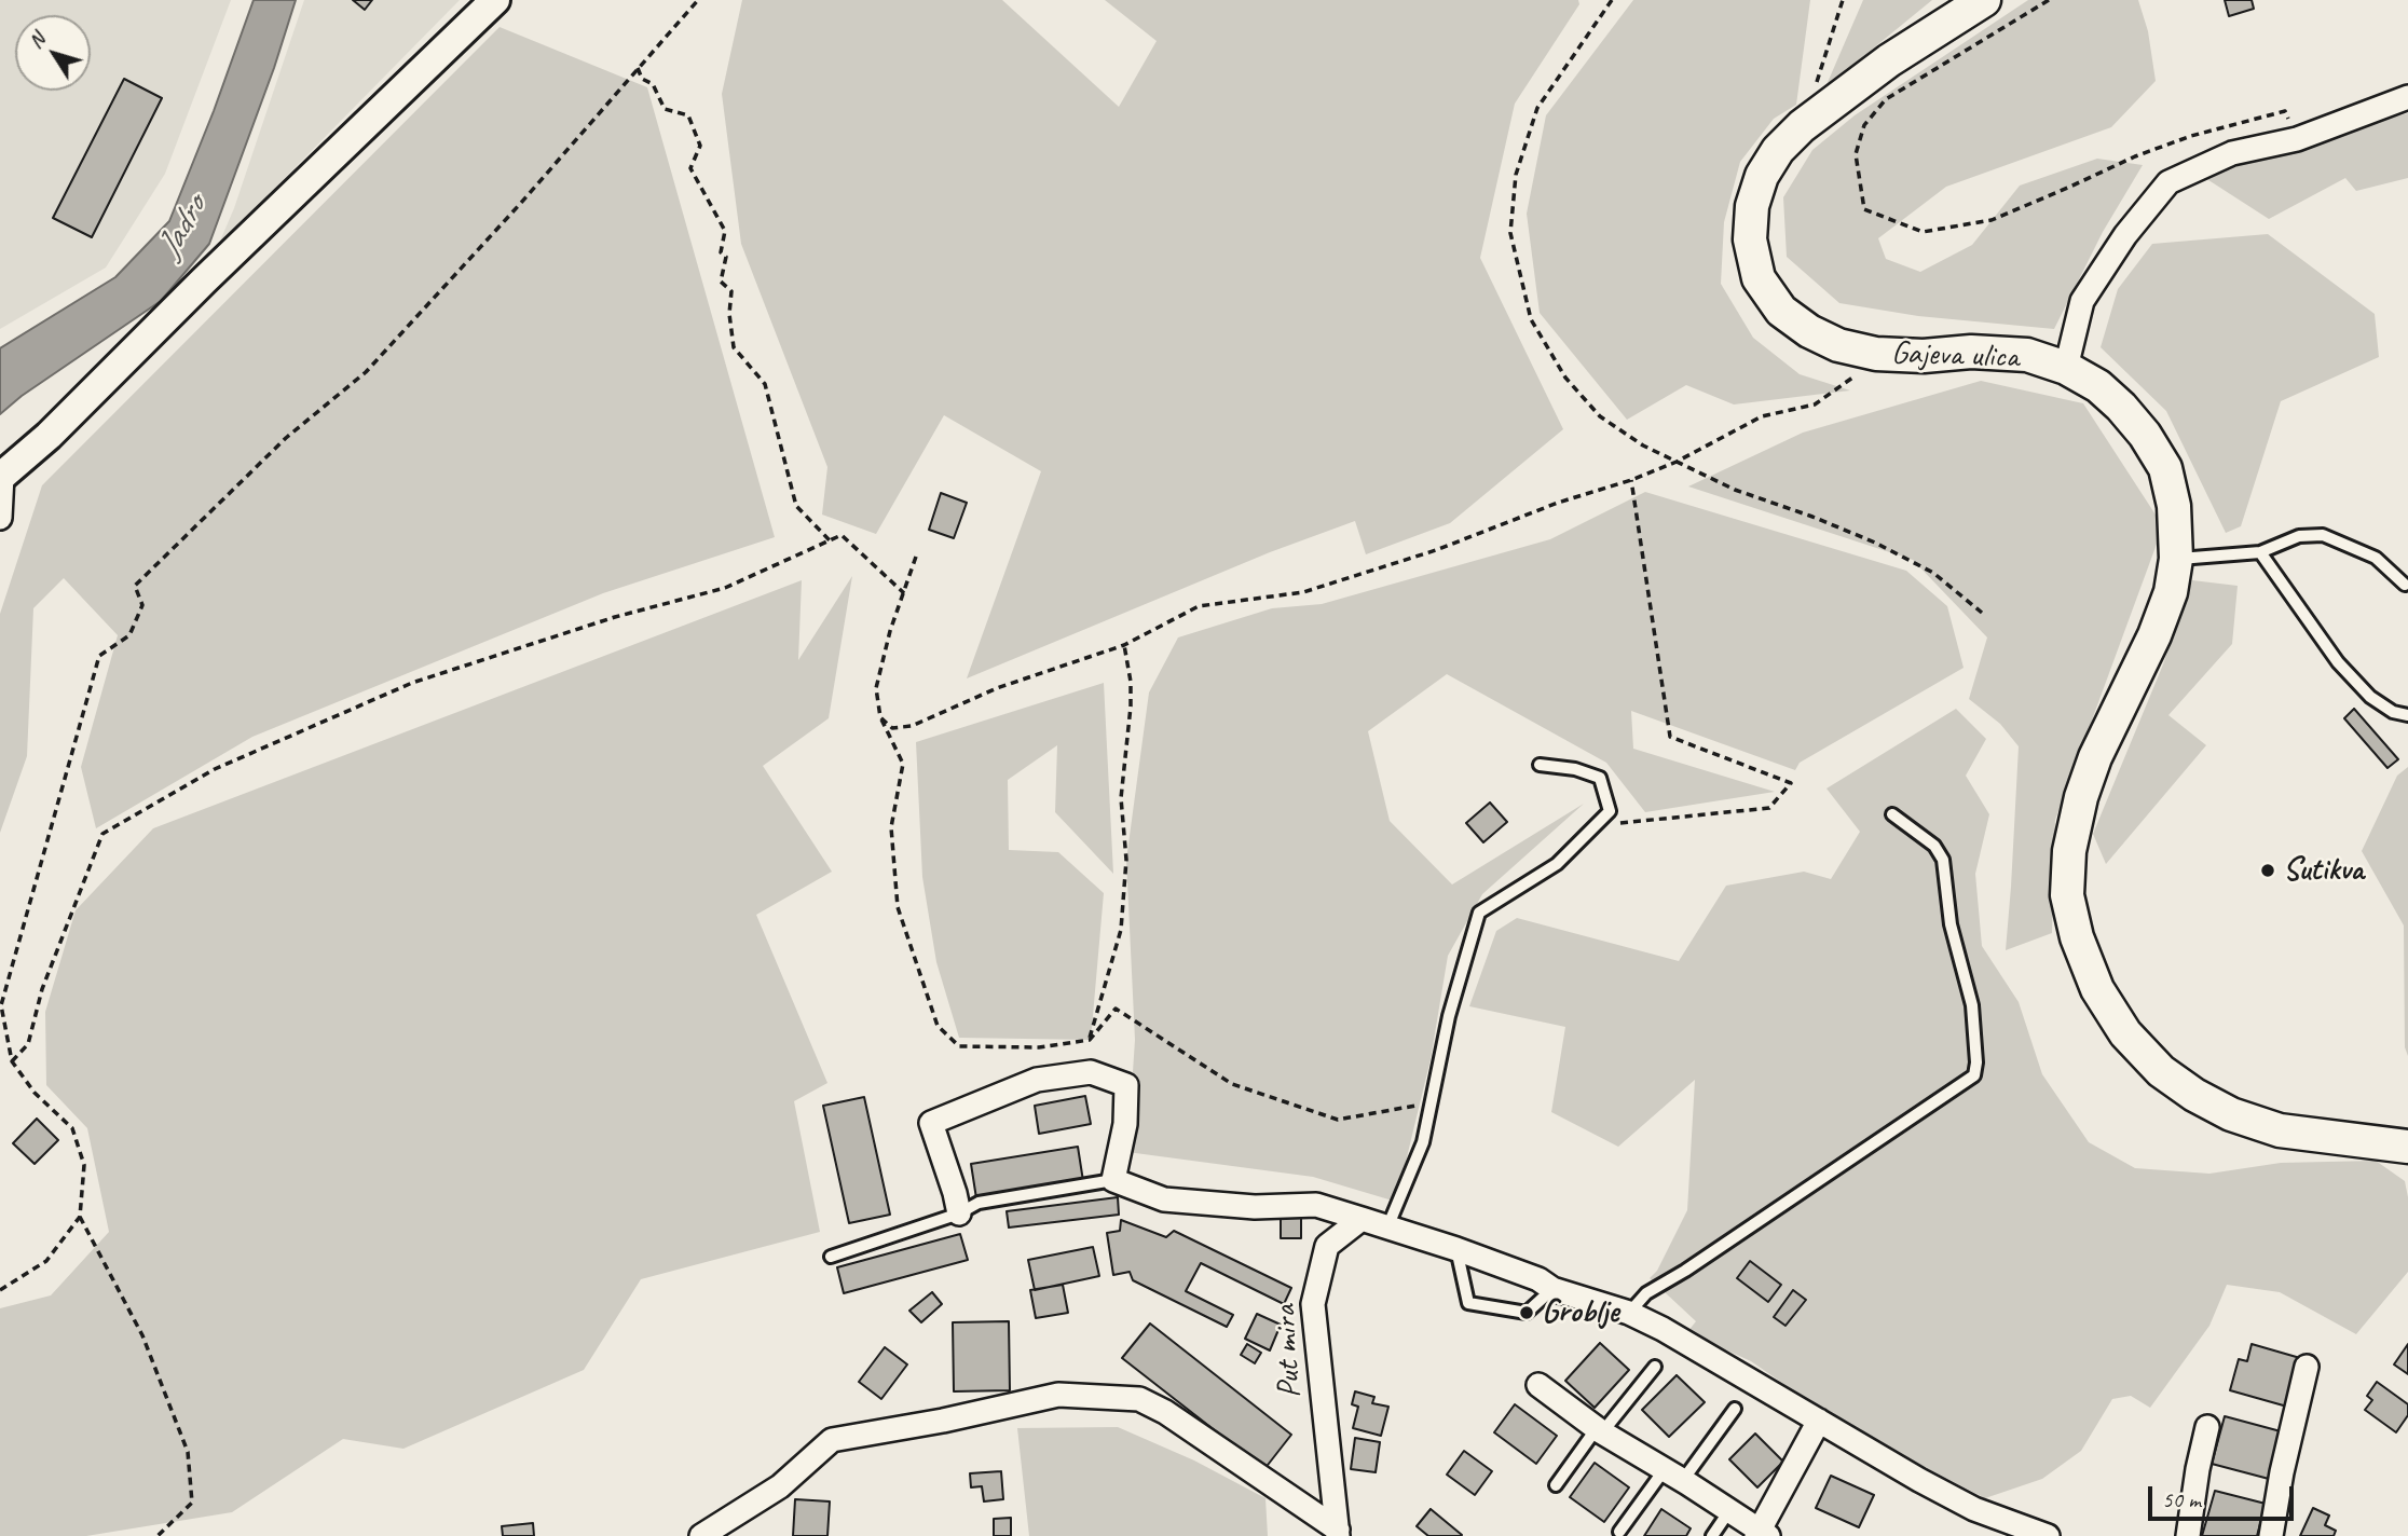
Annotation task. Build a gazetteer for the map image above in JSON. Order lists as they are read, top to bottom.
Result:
{
  "streets": {
    "main road": ["Gajeva ulica"],
    "street": ["Put mira"]
  },
  "water": ["Jadro"],
  "places": ["Sutikva", "Groblje"],
  "scale_bar": "50 m",
  "north": "top left"
}
